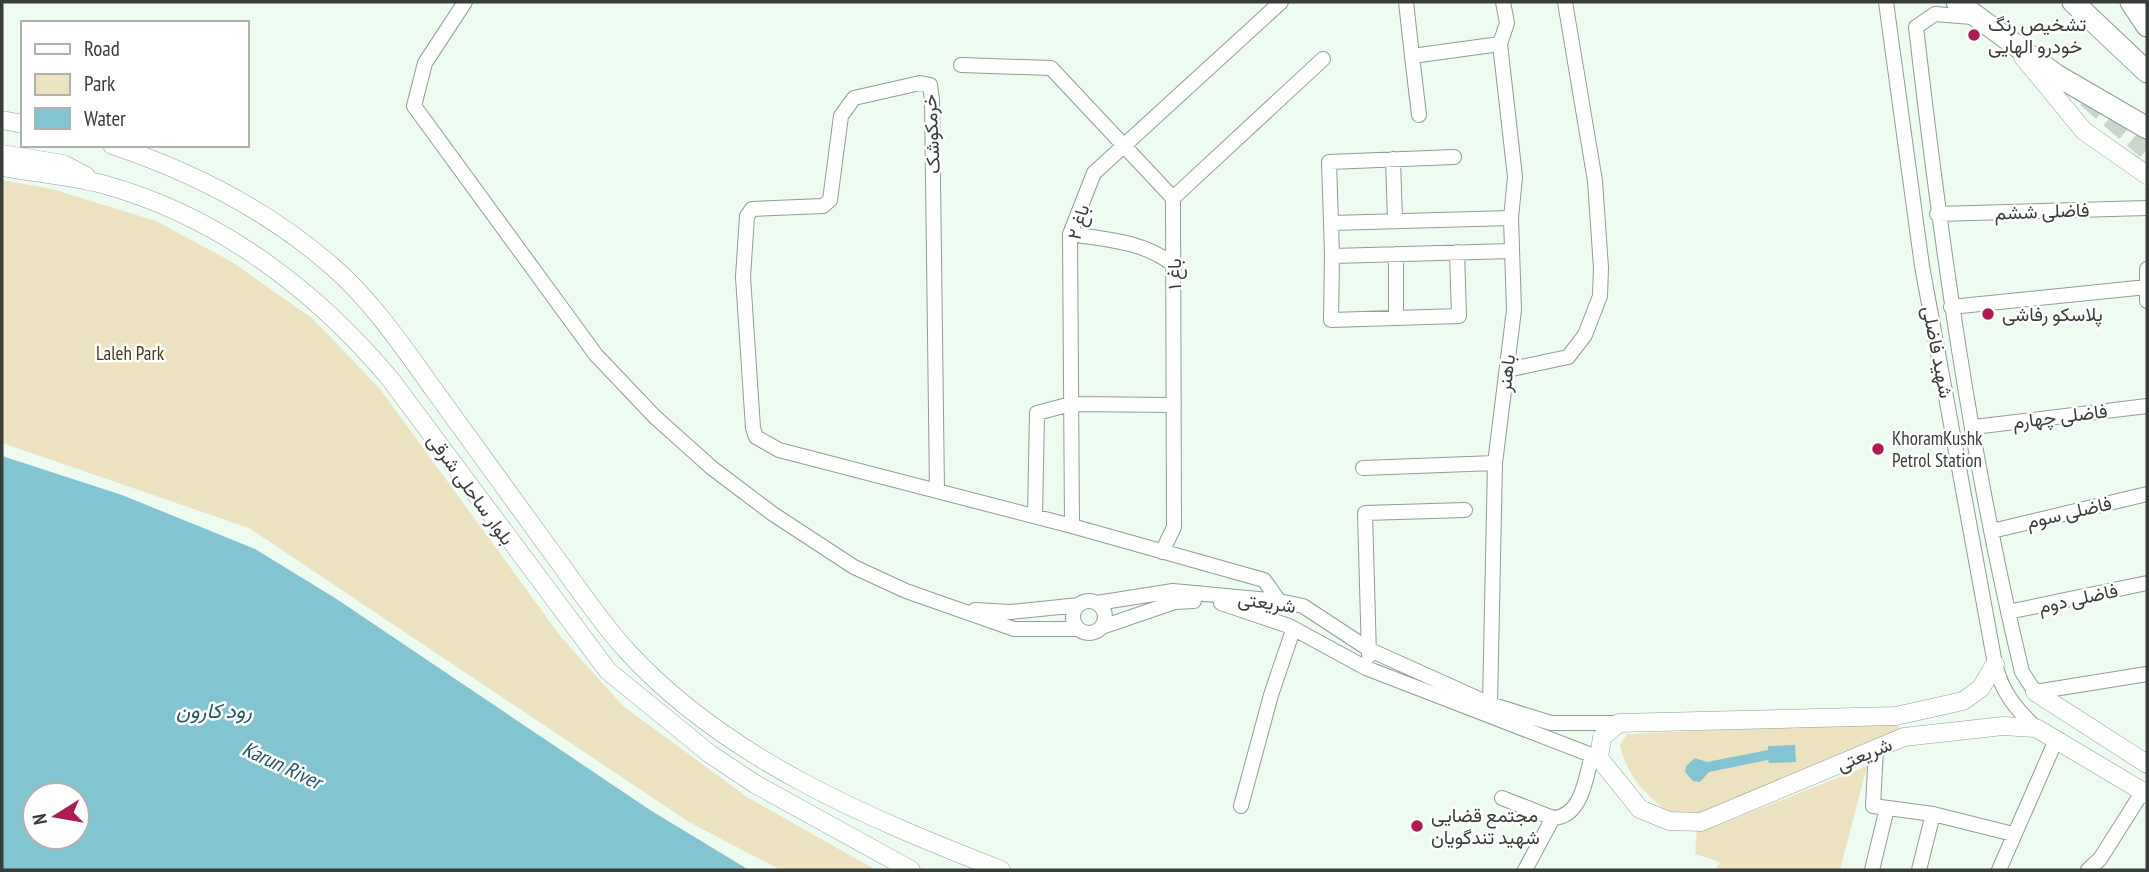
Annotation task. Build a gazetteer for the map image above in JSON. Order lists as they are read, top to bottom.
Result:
{
  "streets": {
    "main road": ["بلوار ساحلی شرقی", "شریعتی"],
    "street": [
      "خرمکوشک",
      "فاضلی ششم",
      "باغ ۲",
      "باغ ۱",
      "شهید فاضلی",
      "باهنر",
      "فاضلی چهارم",
      "فاضلی سوم",
      "فاضلی دوم"
    ]
  },
  "crossings": [
    ["خرمکوشک", "باغ ۲"],
    ["خرمکوشک", "باغ ۱"],
    ["خرمکوشک", "شریعتی"],
    ["فاضلی ششم", "شهید فاضلی"],
    ["شهید فاضلی", "فاضلی چهارم"],
    ["شهید فاضلی", "فاضلی سوم"],
    ["شهید فاضلی", "فاضلی دوم"],
    ["شهید فاضلی", "شریعتی"],
    ["باهنر", "شریعتی"]
  ],
  "water": ["رود کارون", "Karun River"],
  "parks": ["Laleh Park"],
  "places": [
    "تشخیص رنگ خودرو الهایی",
    "پلاسکو رفاشی",
    "KhoramKushk Petrol Station",
    "مجتمع قضایی شهید تندگویان"
  ],
  "legend": ["Road", "Park", "Water"],
  "north": "left"
}
